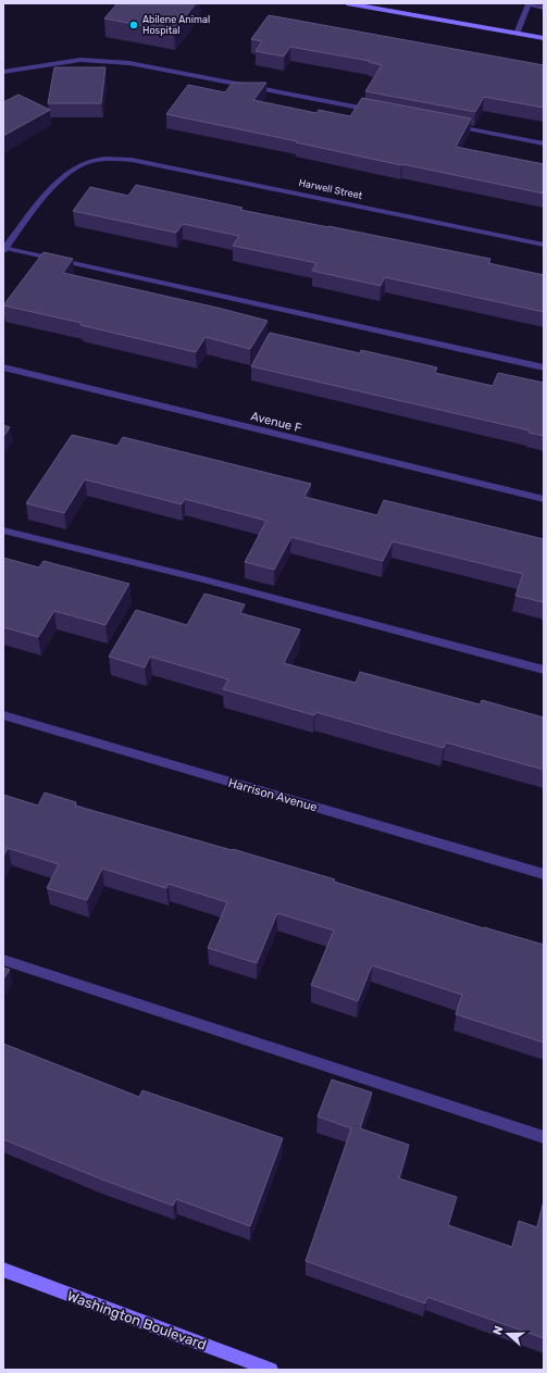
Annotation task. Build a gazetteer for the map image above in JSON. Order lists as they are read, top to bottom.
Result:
{
  "streets": {
    "main road": ["Washington Boulevard"],
    "street": ["Harwell Street", "Avenue F", "Harrison Avenue"]
  },
  "places": ["Abilene Animal Hospital"],
  "north": "left"
}
